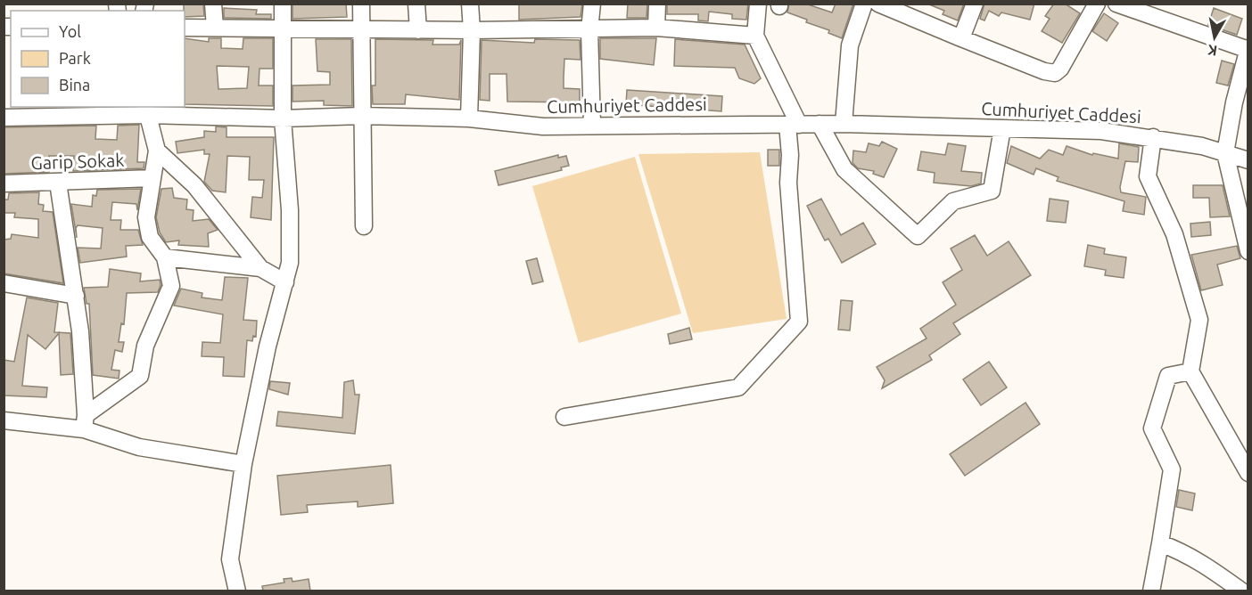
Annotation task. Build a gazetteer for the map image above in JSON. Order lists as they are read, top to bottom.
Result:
{
  "streets": {
    "street": ["Cumhuriyet Caddesi", "Garip Sokak"]
  },
  "legend": ["Yol", "Park", "Bina"],
  "north": "bottom"
}
